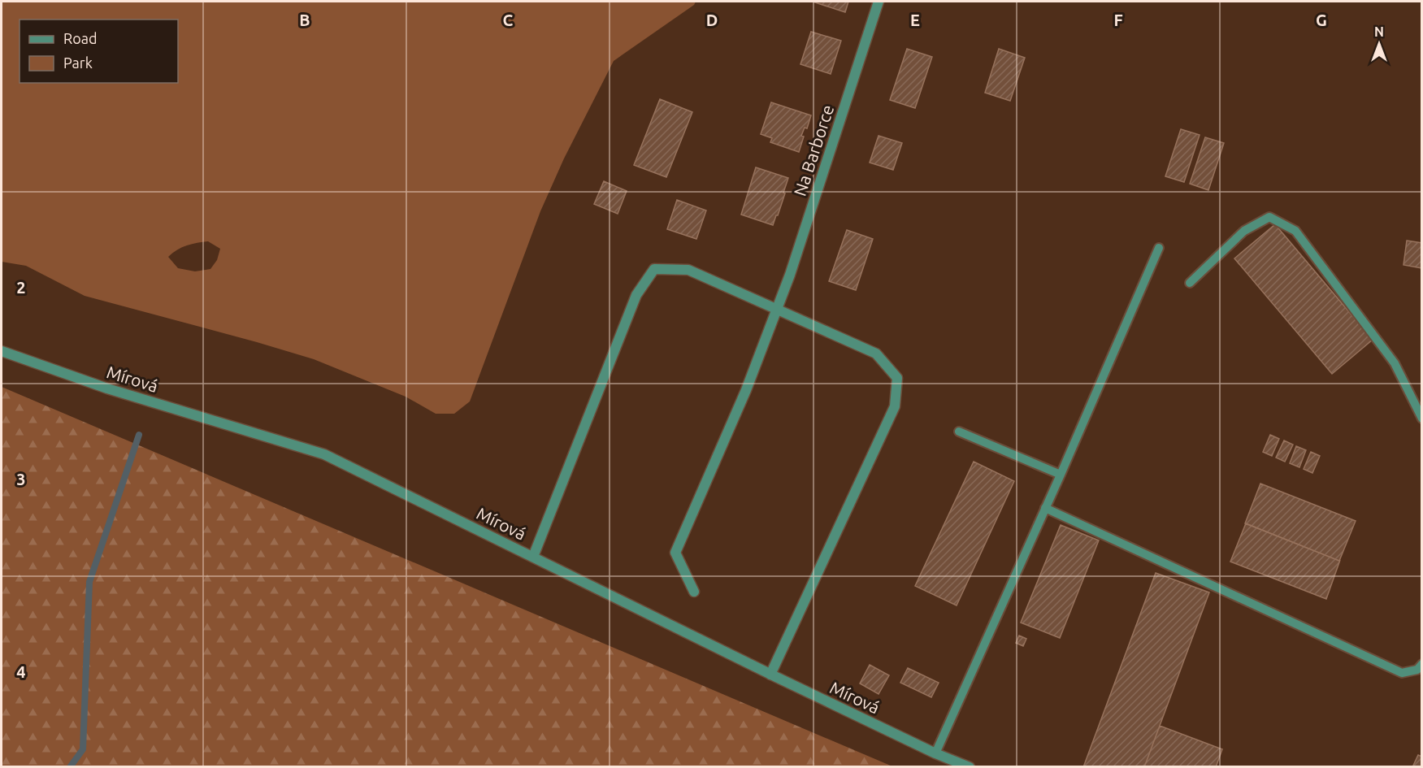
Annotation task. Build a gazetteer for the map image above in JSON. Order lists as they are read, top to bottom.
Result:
{
  "streets": {
    "street": ["Na Barborce", "Mírová"]
  },
  "legend": ["Road", "Park"],
  "north": "top",
  "grid": {
    "columns": [
      "B",
      "C",
      "D",
      "E",
      "F",
      "G"
    ],
    "rows": ["2", "3", "4"]
  }
}
